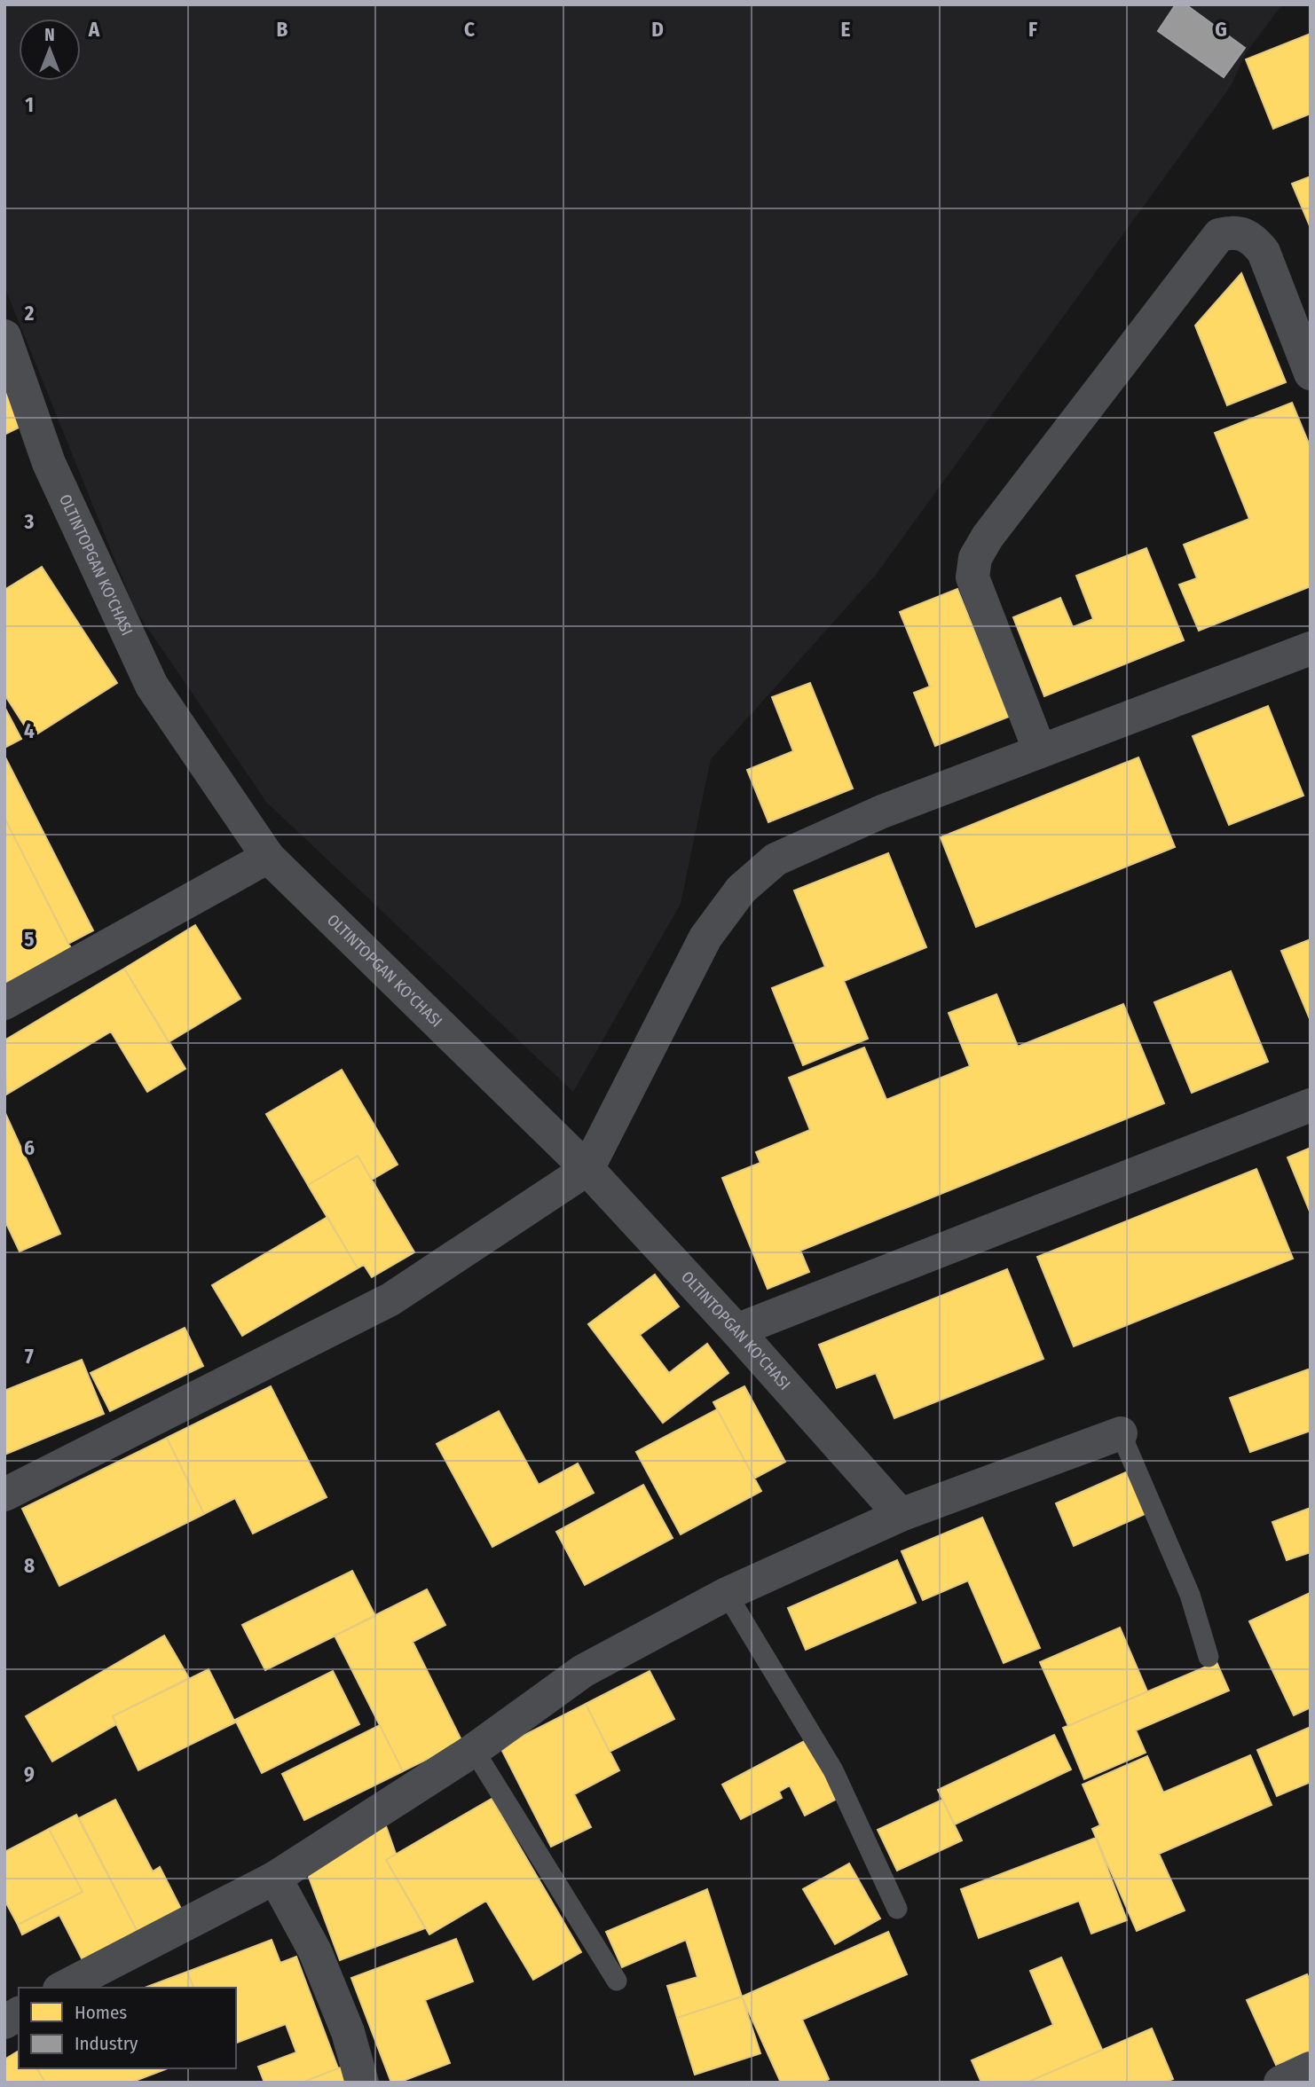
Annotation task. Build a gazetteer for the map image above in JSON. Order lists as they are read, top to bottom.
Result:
{
  "streets": {
    "street": ["OLTINTOPGAN KO'CHASI"]
  },
  "legend": ["Homes", "Industry"],
  "north": "top",
  "grid": {
    "columns": [
      "A",
      "B",
      "C",
      "D",
      "E",
      "F",
      "G"
    ],
    "rows": [
      "1",
      "2",
      "3",
      "4",
      "5",
      "6",
      "7",
      "8",
      "9"
    ]
  }
}
